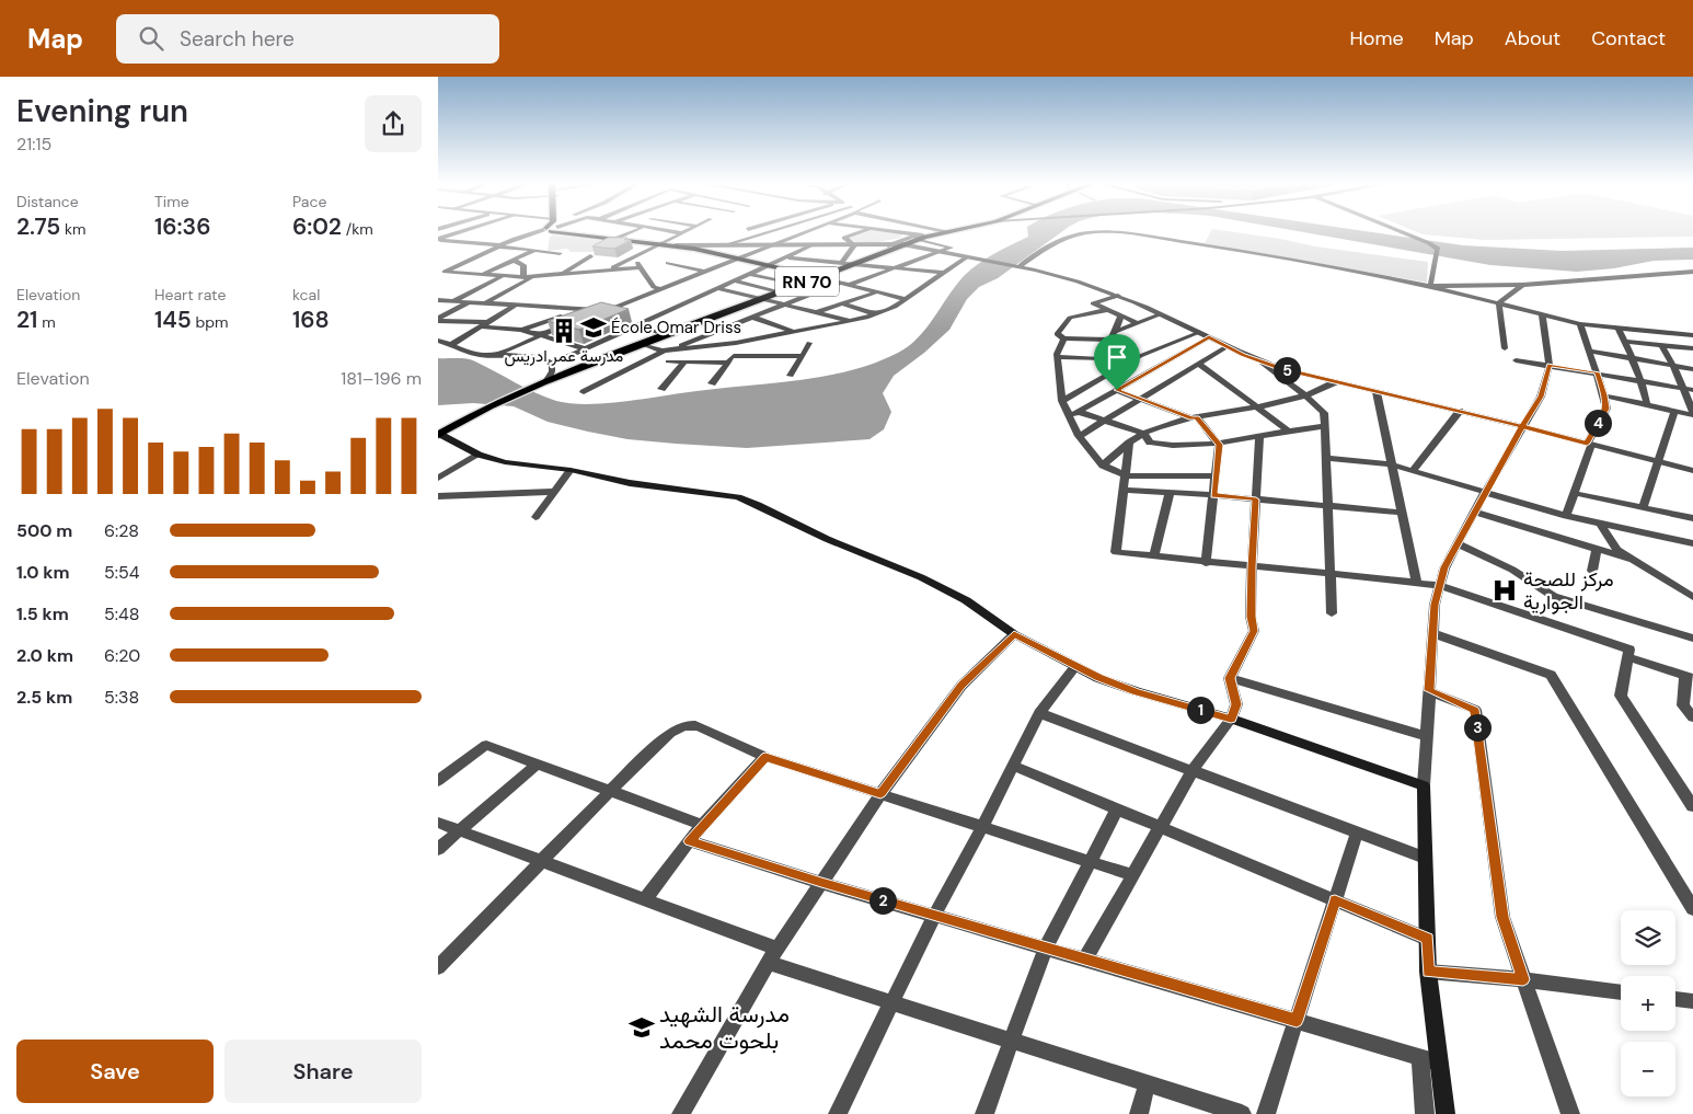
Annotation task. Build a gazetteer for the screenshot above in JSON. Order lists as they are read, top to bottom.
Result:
{
  "streets": {
    "main road": ["RN 70"]
  },
  "places": {
    "school or university": ["École Omar Driss", "مدرسة الشهيد بلحوت محمد"],
    "building": ["مدرسة عمر ادريس"],
    "hospital": ["مركز للصحة الجوارية"]
  },
  "page": {
    "header": "Map",
    "search": "Search here",
    "nav": [
      "Home",
      "Map",
      "About",
      "Contact"
    ],
    "heading": ["Evening run", "21:15"],
    "stats": [
      ["Distance", "2.75 km"],
      ["Time", "16:36"],
      ["Pace", "6:02 /km"],
      ["Elevation", "21 m"],
      ["Heart rate", "145 bpm"],
      ["kcal", "168"]
    ],
    "chart": ["Elevation", "181–196 m"],
    "pins": [
      "5",
      "4",
      "1",
      "3",
      "2"
    ],
    "list": [
      {
        "name": "500 m",
        "note": "6:28"
      },
      {
        "name": "1.0 km",
        "note": "5:54"
      },
      {
        "name": "1.5 km",
        "note": "5:48"
      },
      {
        "name": "2.0 km",
        "note": "6:20"
      },
      {
        "name": "2.5 km",
        "note": "5:38"
      }
    ],
    "map_buttons": ["+", "−"],
    "buttons": ["Save", "Share"]
  }
}
